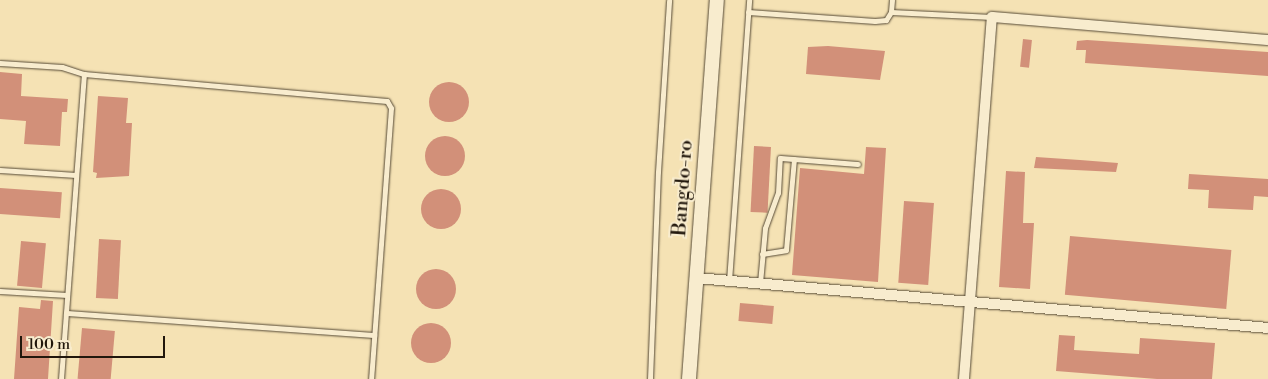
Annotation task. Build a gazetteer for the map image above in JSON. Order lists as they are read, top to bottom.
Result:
{
  "streets": {
    "street": ["Bangdo-ro"]
  },
  "scale_bar": "100 m"
}
